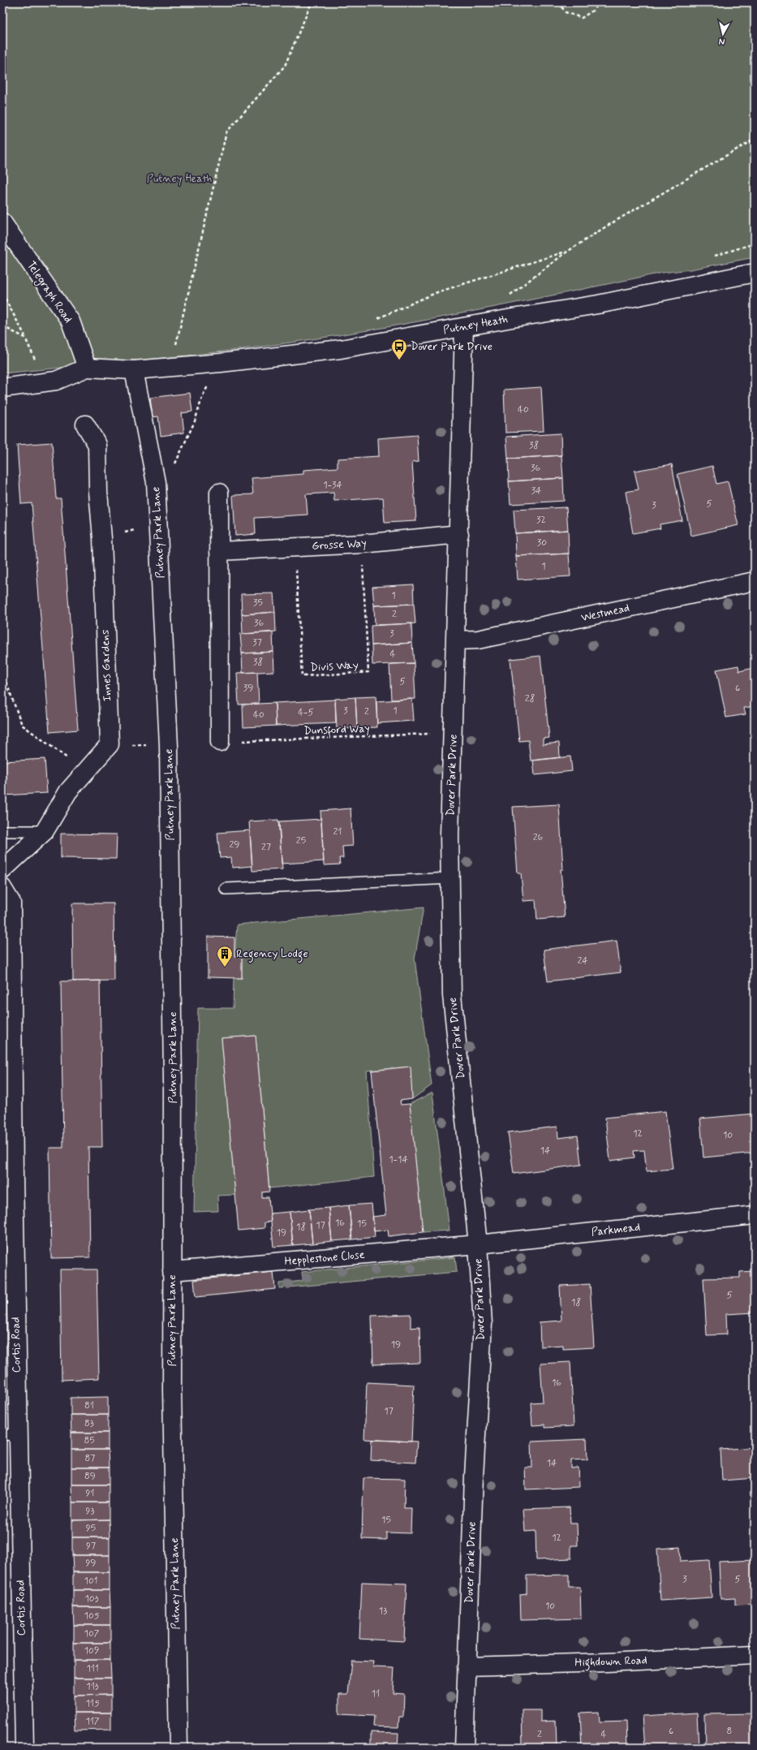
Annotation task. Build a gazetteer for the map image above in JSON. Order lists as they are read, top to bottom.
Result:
{
  "streets": {
    "street": [
      "Telegraph Road",
      "Putney Heath",
      "Putney Park Lane",
      "Grosse Way",
      "Westmead",
      "Innes Gardens",
      "Dover Park Drive",
      "Parkmead",
      "Hepplestone Close",
      "Cortis Road",
      "Highdown Road"
    ],
    "path": ["Divis Way", "Dunsford Way"]
  },
  "crossings": [
    ["Telegraph Road", "Putney Heath"],
    ["Putney Heath", "Putney Park Lane"],
    ["Putney Heath", "Dover Park Drive"],
    ["Putney Park Lane", "Hepplestone Close"],
    ["Grosse Way", "Divis Way"],
    ["Grosse Way", "Dover Park Drive"],
    ["Westmead", "Dover Park Drive"],
    ["Dunsford Way", "Dover Park Drive"],
    ["Dover Park Drive", "Parkmead"],
    ["Dover Park Drive", "Hepplestone Close"],
    ["Dover Park Drive", "Highdown Road"],
    ["Parkmead", "Hepplestone Close"]
  ],
  "parks": ["Putney Heath"],
  "places": {
    "bus stop": ["Dover Park Drive"],
    "building": ["Regency Lodge"]
  },
  "house_numbers": [
    "40",
    "38",
    "36",
    "1-34",
    "34",
    "5",
    "3",
    "32",
    "30",
    "1",
    "1",
    "35",
    "2",
    "36",
    "3",
    "37",
    "4",
    "38",
    "5",
    "39",
    "6",
    "28",
    "3",
    "1",
    "2",
    "4-5",
    "40",
    "21",
    "26",
    "25",
    "29",
    "27",
    "24",
    "12",
    "10",
    "14",
    "1-14",
    "16",
    "15",
    "17",
    "18",
    "19",
    "5",
    "18",
    "19",
    "16",
    "81",
    "17",
    "83",
    "85",
    "87",
    "14",
    "89",
    "91",
    "93",
    "15",
    "95",
    "12",
    "97",
    "99",
    "3",
    "5",
    "101",
    "103",
    "10",
    "13",
    "105",
    "107",
    "109",
    "111",
    "113",
    "11",
    "115",
    "117",
    "6",
    "8",
    "2",
    "4"
  ],
  "north": "bottom"
}
